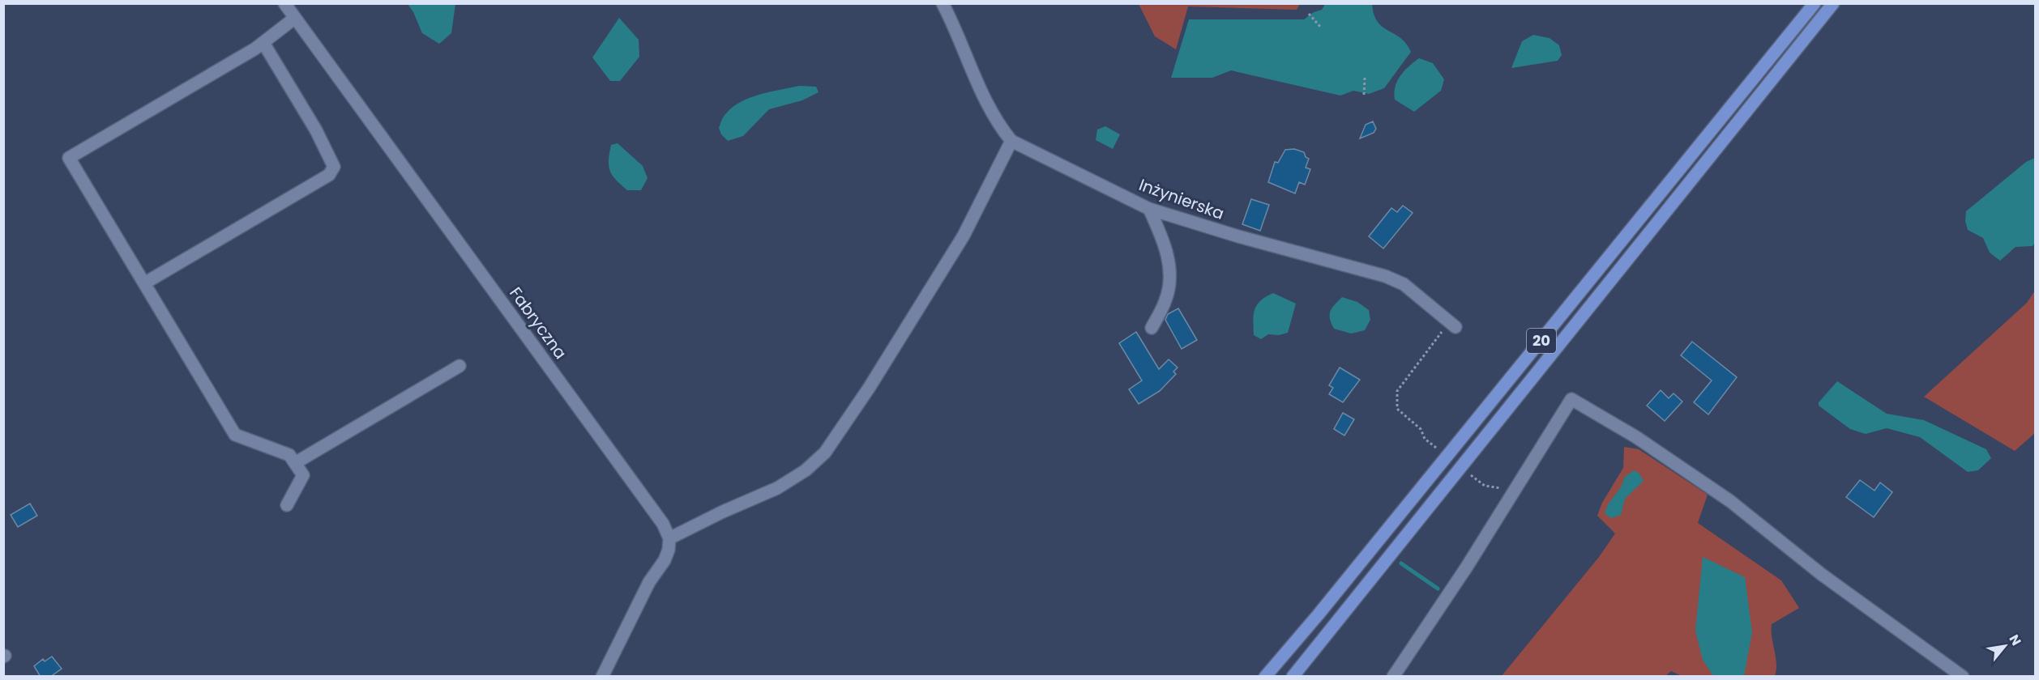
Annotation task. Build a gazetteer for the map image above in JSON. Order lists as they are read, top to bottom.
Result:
{
  "streets": {
    "main road": ["20"],
    "street": ["Inżynierska", "Fabryczna"]
  },
  "north": "top right"
}
